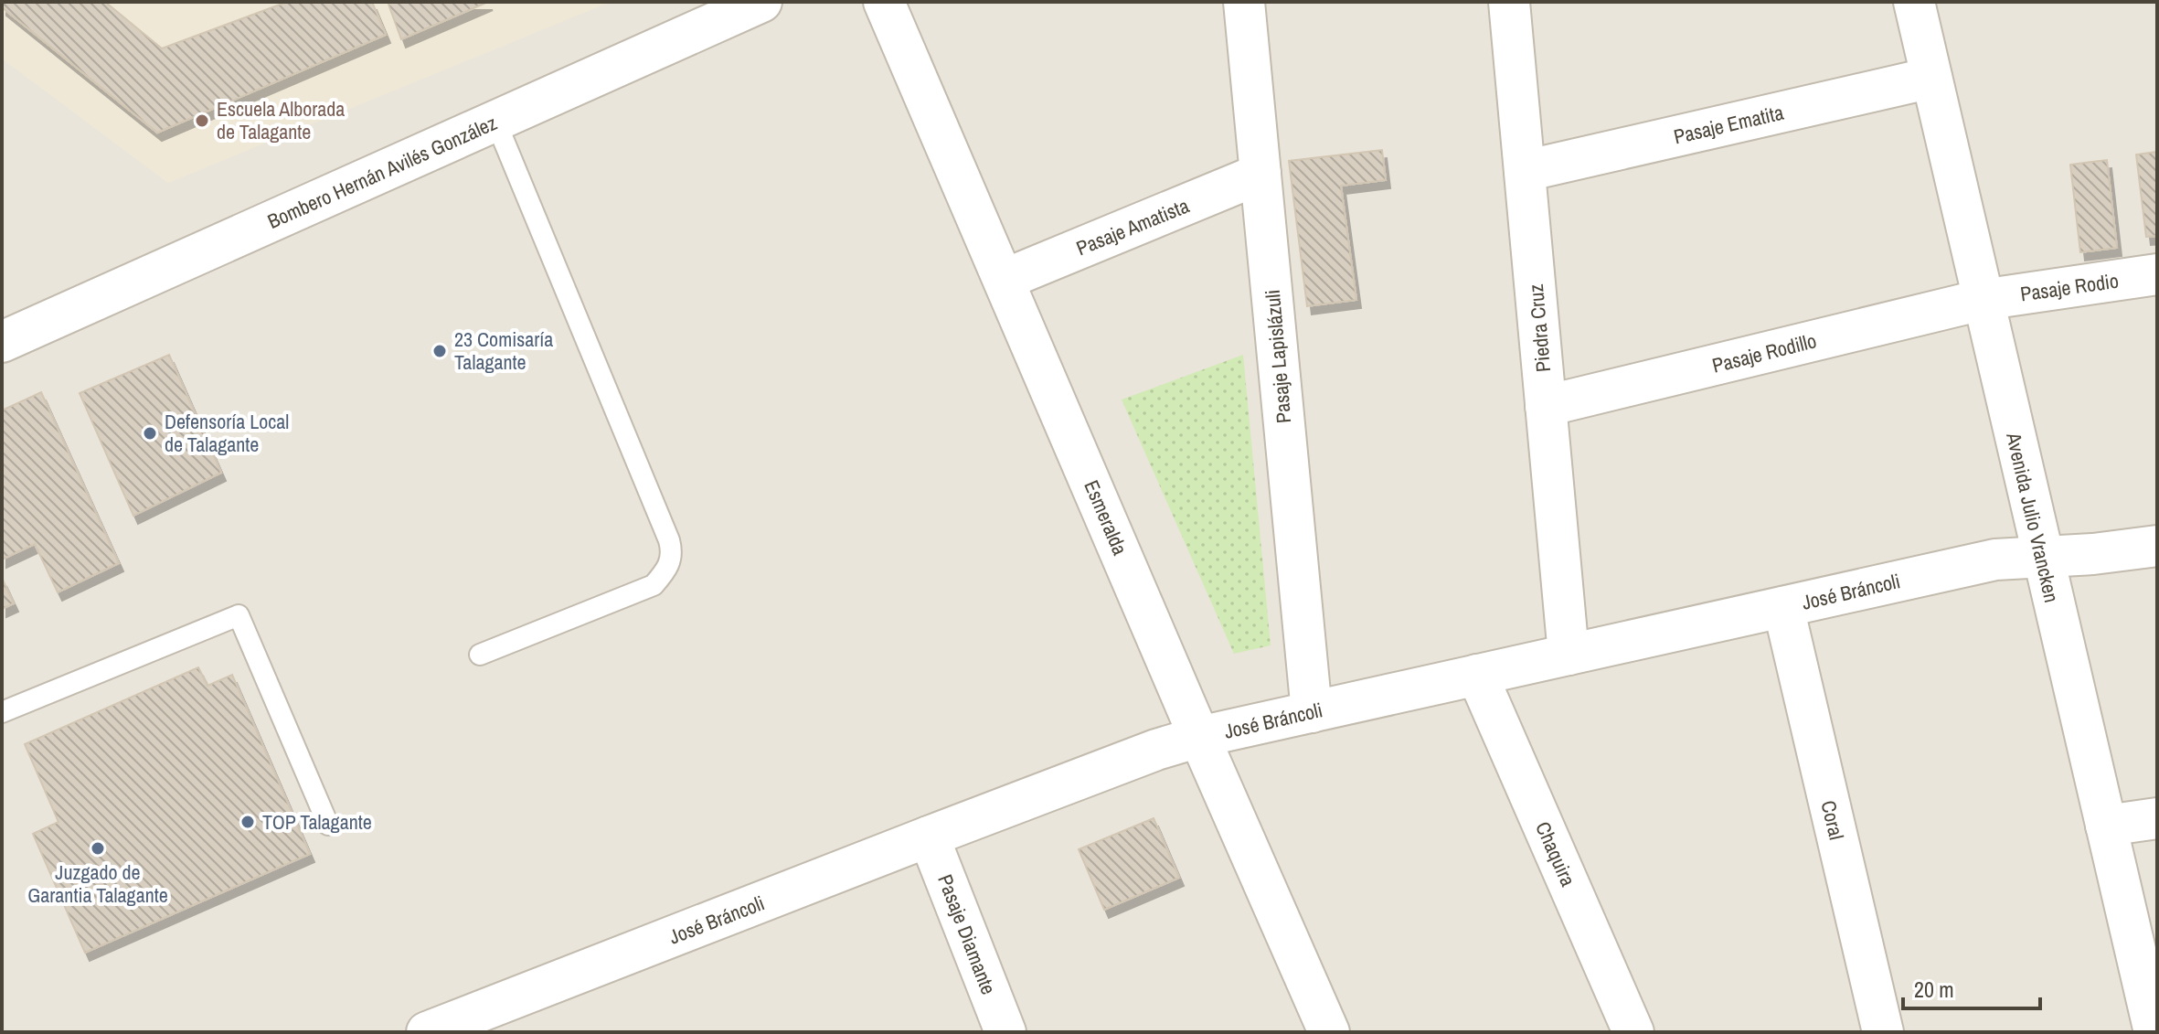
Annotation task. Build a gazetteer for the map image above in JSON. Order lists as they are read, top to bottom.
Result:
{
  "streets": {
    "street": [
      "Pasaje Ematita",
      "Bombero Hernán Avilés González",
      "Pasaje Amatista",
      "Pasaje Rodio",
      "Piedra Cruz",
      "Pasaje Rodillo",
      "Pasaje Lapislázuli",
      "Esmeralda",
      "Avenida Julio Vrancken",
      "José Bráncoli",
      "Coral",
      "Chaquira",
      "Pasaje Diamante"
    ]
  },
  "crossings": [
    ["Pasaje Ematita", "Piedra Cruz"],
    ["Pasaje Ematita", "Avenida Julio Vrancken"],
    ["Pasaje Amatista", "Pasaje Lapislázuli"],
    ["Pasaje Amatista", "Esmeralda"],
    ["Pasaje Rodio", "Pasaje Rodillo"],
    ["Pasaje Rodio", "Avenida Julio Vrancken"],
    ["Piedra Cruz", "Pasaje Rodillo"],
    ["Piedra Cruz", "José Bráncoli"],
    ["Pasaje Rodillo", "Avenida Julio Vrancken"],
    ["Pasaje Lapislázuli", "José Bráncoli"],
    ["Esmeralda", "José Bráncoli"],
    ["Avenida Julio Vrancken", "José Bráncoli"],
    ["José Bráncoli", "Coral"],
    ["José Bráncoli", "Chaquira"],
    ["José Bráncoli", "Pasaje Diamante"]
  ],
  "places": [
    "Escuela Alborada de Talagante",
    "23 Comisaría Talagante",
    "Defensoría Local de Talagante",
    "TOP Talagante",
    "Juzgado de Garantia Talagante"
  ],
  "scale_bar": "20 m"
}
